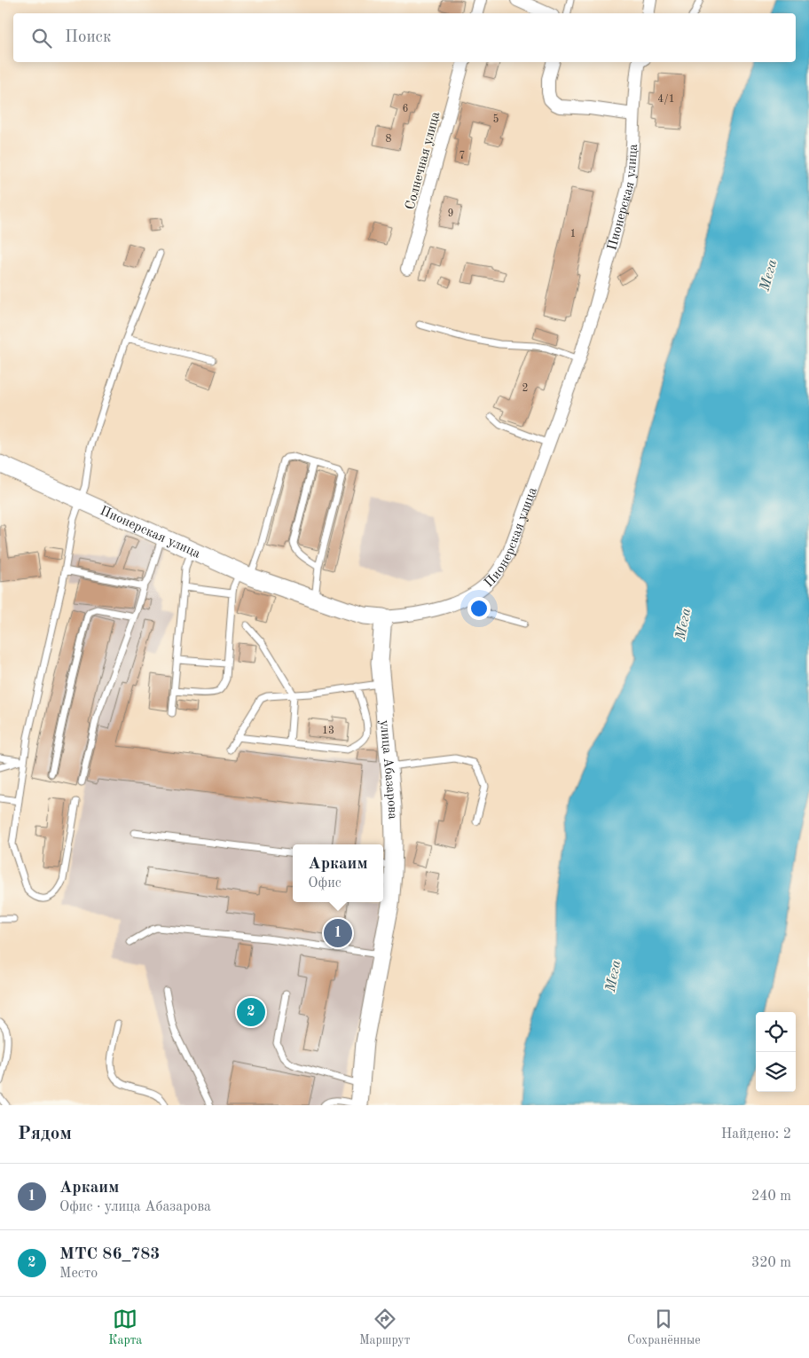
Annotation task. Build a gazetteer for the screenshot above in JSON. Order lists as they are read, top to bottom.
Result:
{
  "streets": {
    "street": ["Солнечная улица", "Пионерская улица", "улица Абазарова"]
  },
  "crossings": [
    ["Пионерская улица", "улица Абазарова"]
  ],
  "water": ["Мега"],
  "house_numbers": [
    "4/1",
    "6",
    "5",
    "8",
    "7",
    "9",
    "1",
    "2",
    "13"
  ],
  "page": {
    "search": "Поиск",
    "popup": ["Аркаим", "Офис"],
    "pins": ["1", "2"],
    "heading": ["Рядом", "Найдено: 2"],
    "list": [
      {
        "mark": "1",
        "name": "Аркаим",
        "note": "Офис · улица Абазарова",
        "value": "240 m"
      },
      {
        "mark": "2",
        "name": "МТС 86_783",
        "note": "Место",
        "value": "320 m"
      }
    ],
    "nav": ["Карта", "Маршрут", "Сохранённые"]
  }
}
